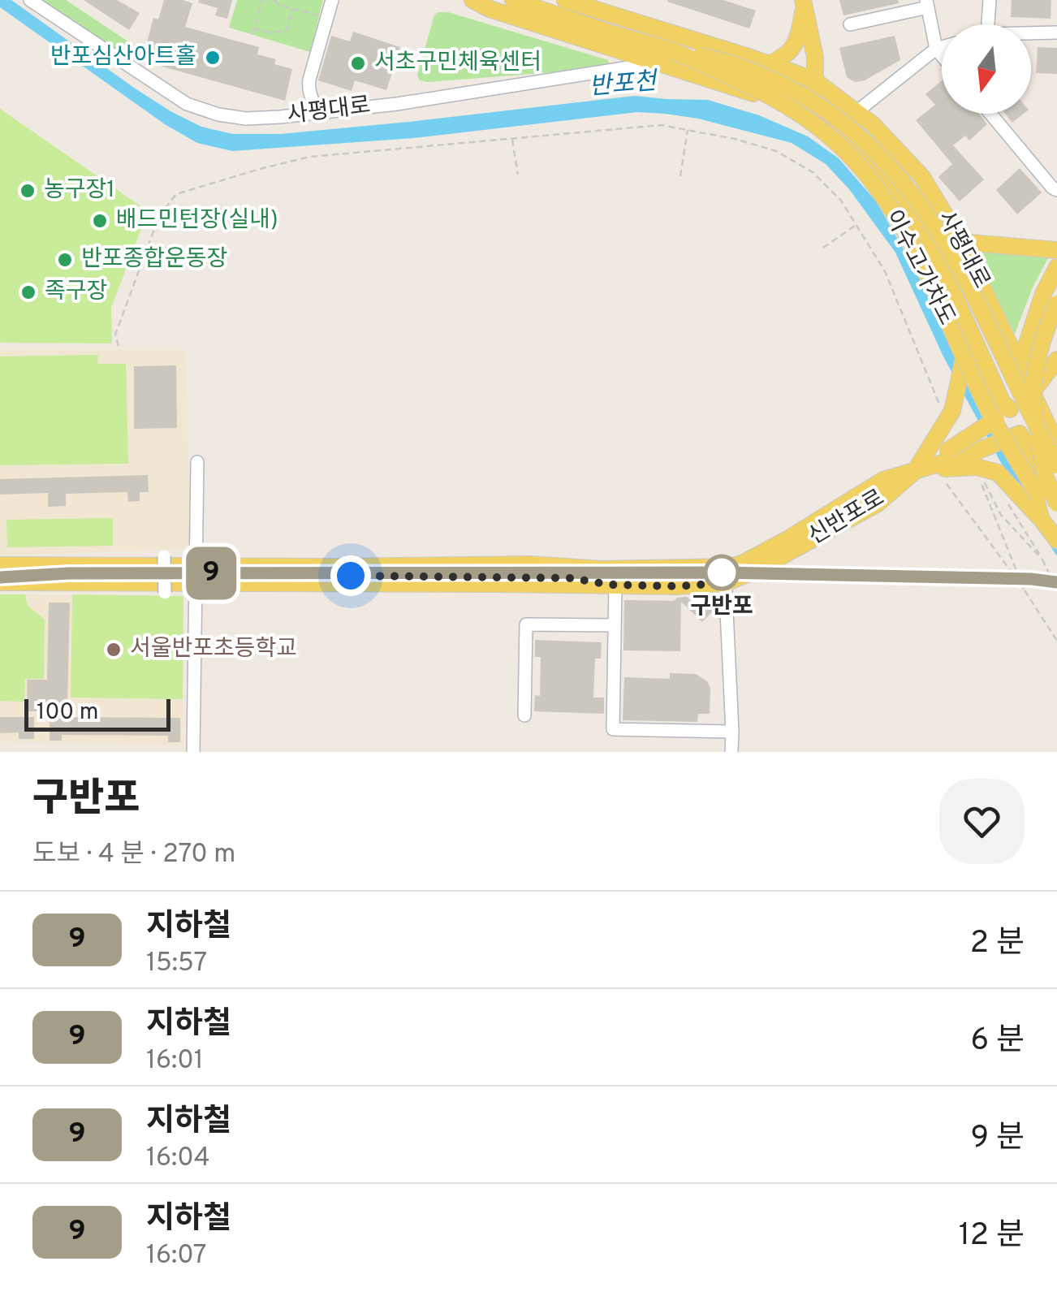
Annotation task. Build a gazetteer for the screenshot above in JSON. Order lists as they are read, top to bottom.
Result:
{
  "streets": {
    "main road": ["사평대로", "이수고가차도", "신반포로"]
  },
  "crossings": [
    ["사평대로", "신반포로"]
  ],
  "water": ["반포천"],
  "places": [
    "반포심산아트홀",
    "서초구민체육센터",
    "농구장1",
    "배드민턴장(실내)",
    "반포종합운동장",
    "족구장",
    "구반포",
    "서울반포초등학교"
  ],
  "lines": ["metro line 9"],
  "scale_bar": "100 m",
  "north": "bottom",
  "page": {
    "on_map": "9",
    "scale": "100 m",
    "heading": ["구반포", "도보 · 4 분 · 270 m"],
    "list": [
      {
        "mark": "9",
        "name": "지하철",
        "note": "15:57",
        "value": "2 분"
      },
      {
        "mark": "9",
        "name": "지하철",
        "note": "16:01",
        "value": "6 분"
      },
      {
        "mark": "9",
        "name": "지하철",
        "note": "16:04",
        "value": "9 분"
      },
      {
        "mark": "9",
        "name": "지하철",
        "note": "16:07",
        "value": "12 분"
      }
    ]
  }
}
